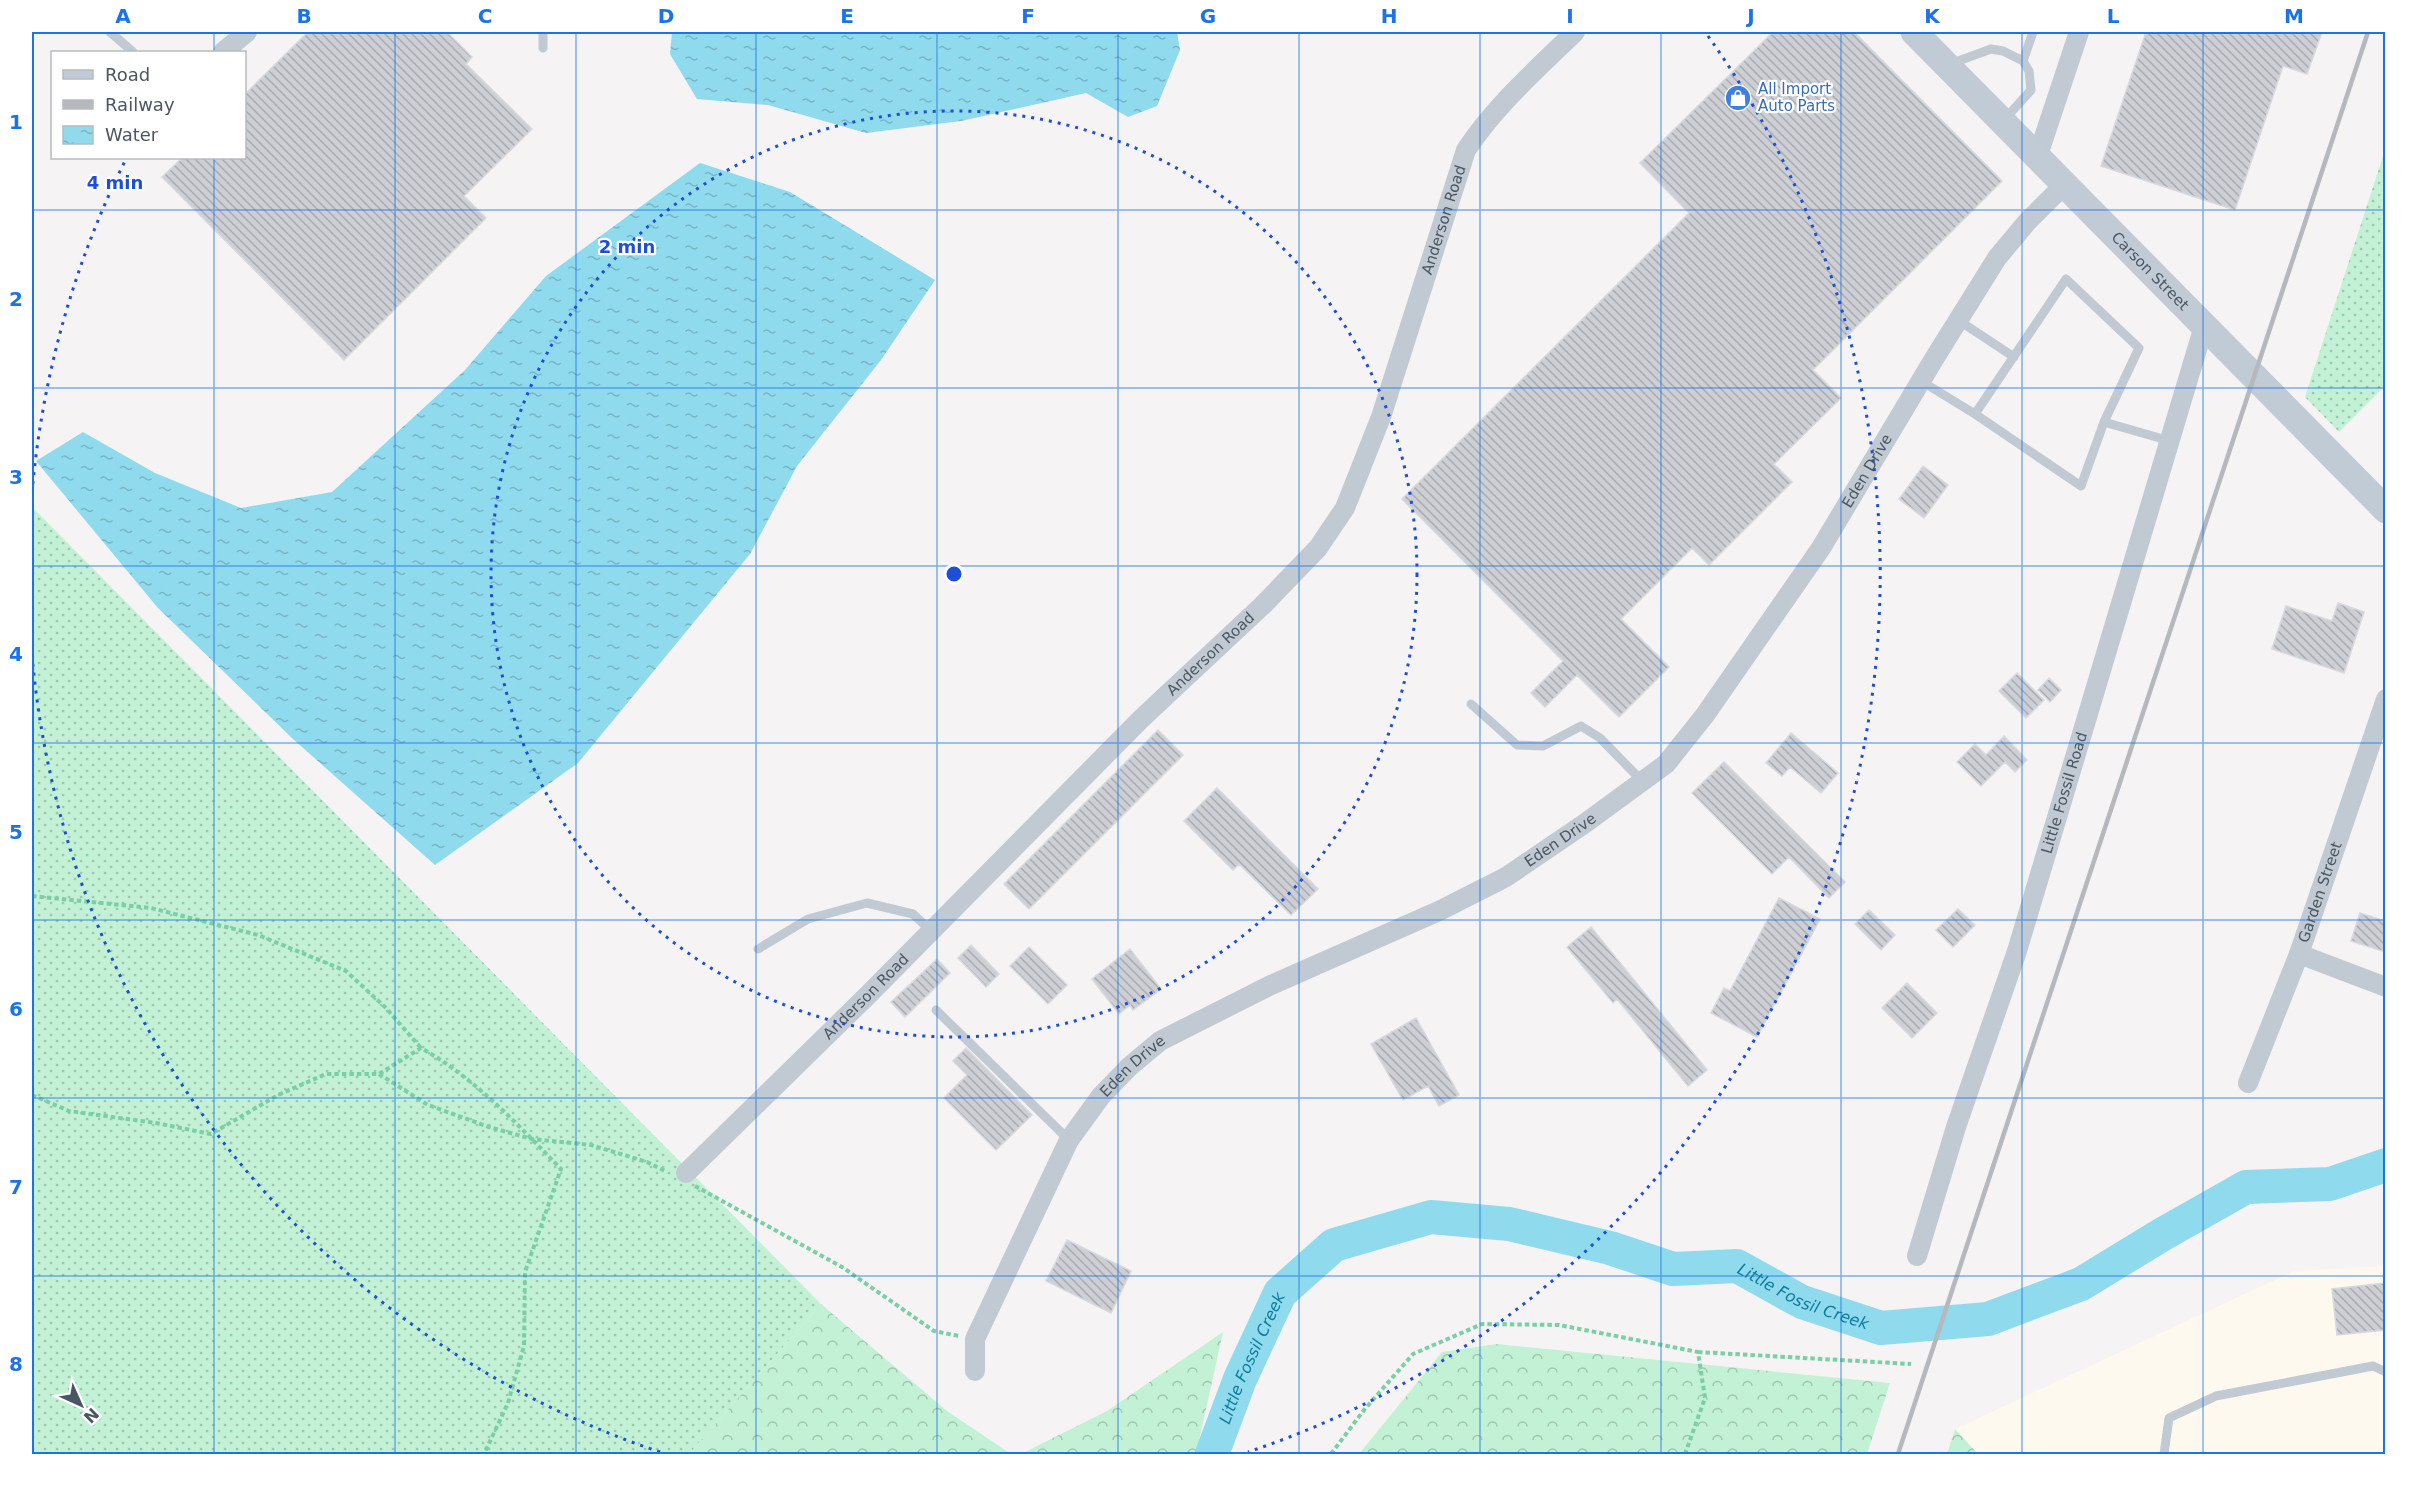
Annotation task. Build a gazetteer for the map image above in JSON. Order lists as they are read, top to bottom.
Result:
{
  "streets": {
    "street": [
      "Anderson Road",
      "Carson Street",
      "Eden Drive",
      "Little Fossil Road",
      "Garden Street"
    ]
  },
  "crossings": [
    ["Carson Street", "Eden Drive"],
    ["Carson Street", "Little Fossil Road"]
  ],
  "water": ["Little Fossil Creek"],
  "places": {
    "shop": ["All Import Auto Parts"]
  },
  "legend": ["Road", "Railway", "Water"],
  "north": "bottom right",
  "grid": {
    "columns": [
      "A",
      "B",
      "C",
      "D",
      "E",
      "F",
      "G",
      "H",
      "I",
      "J",
      "K",
      "L",
      "M"
    ],
    "rows": [
      "1",
      "2",
      "3",
      "4",
      "5",
      "6",
      "7",
      "8"
    ]
  },
  "rings": ["4 min", "2 min"]
}
